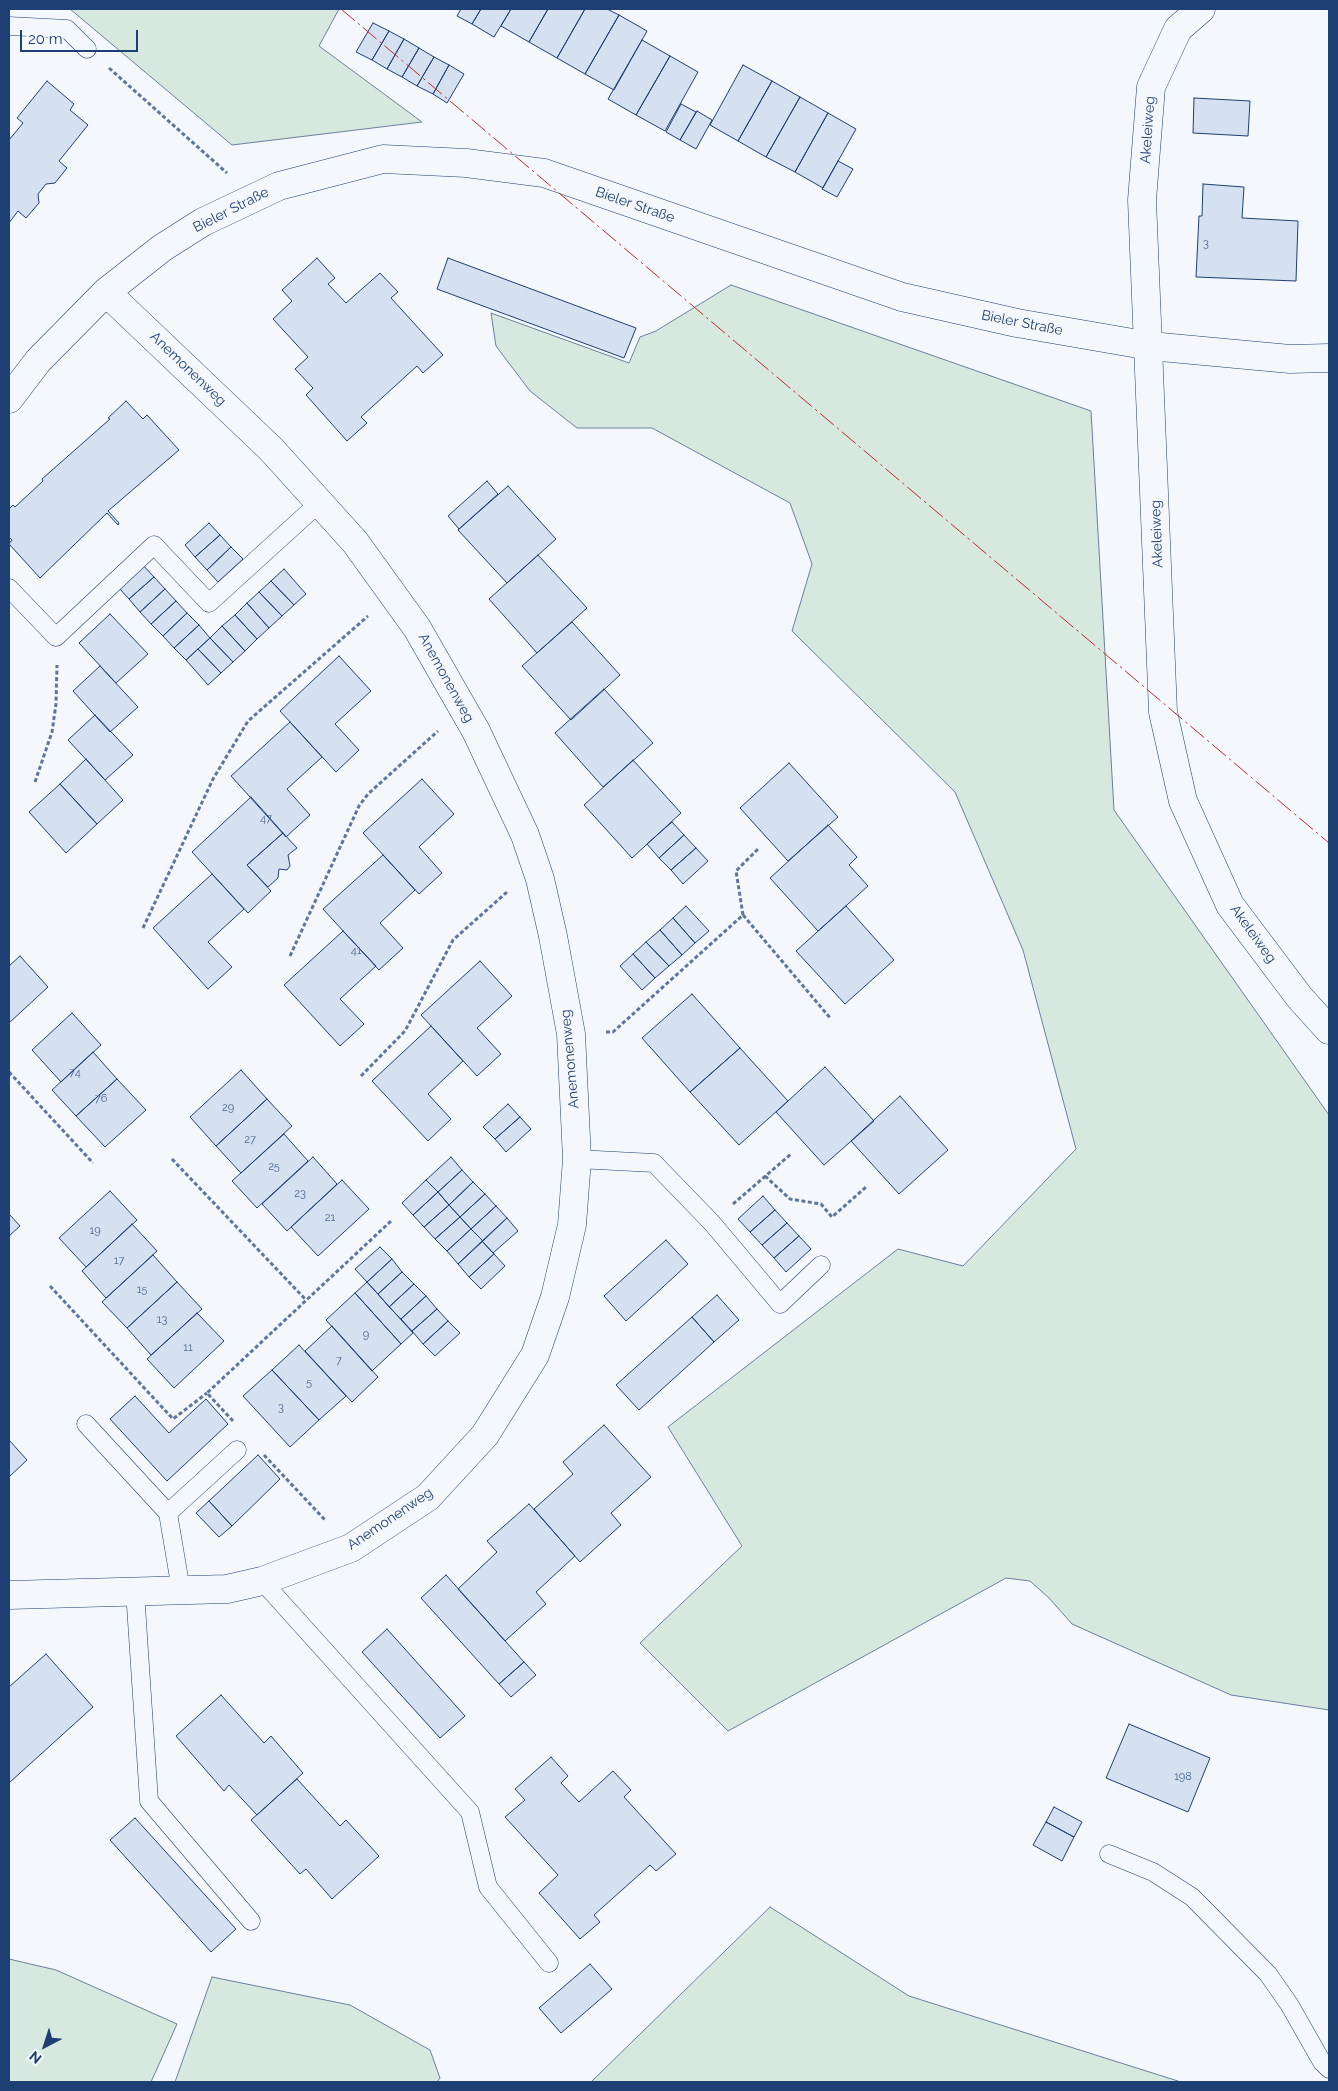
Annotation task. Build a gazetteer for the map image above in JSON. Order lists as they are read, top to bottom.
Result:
{
  "streets": {
    "street": ["Akeleiweg", "Bieler Straße", "Anemonenweg"]
  },
  "crossings": [
    ["Akeleiweg", "Bieler Straße"],
    ["Bieler Straße", "Anemonenweg"]
  ],
  "house_numbers": [
    "3",
    "47",
    "41",
    "74",
    "76",
    "29",
    "27",
    "25",
    "23",
    "21",
    "19",
    "17",
    "15",
    "13",
    "9",
    "11",
    "7",
    "5",
    "3",
    "198"
  ],
  "scale_bar": "20 m",
  "north": "bottom left"
}
